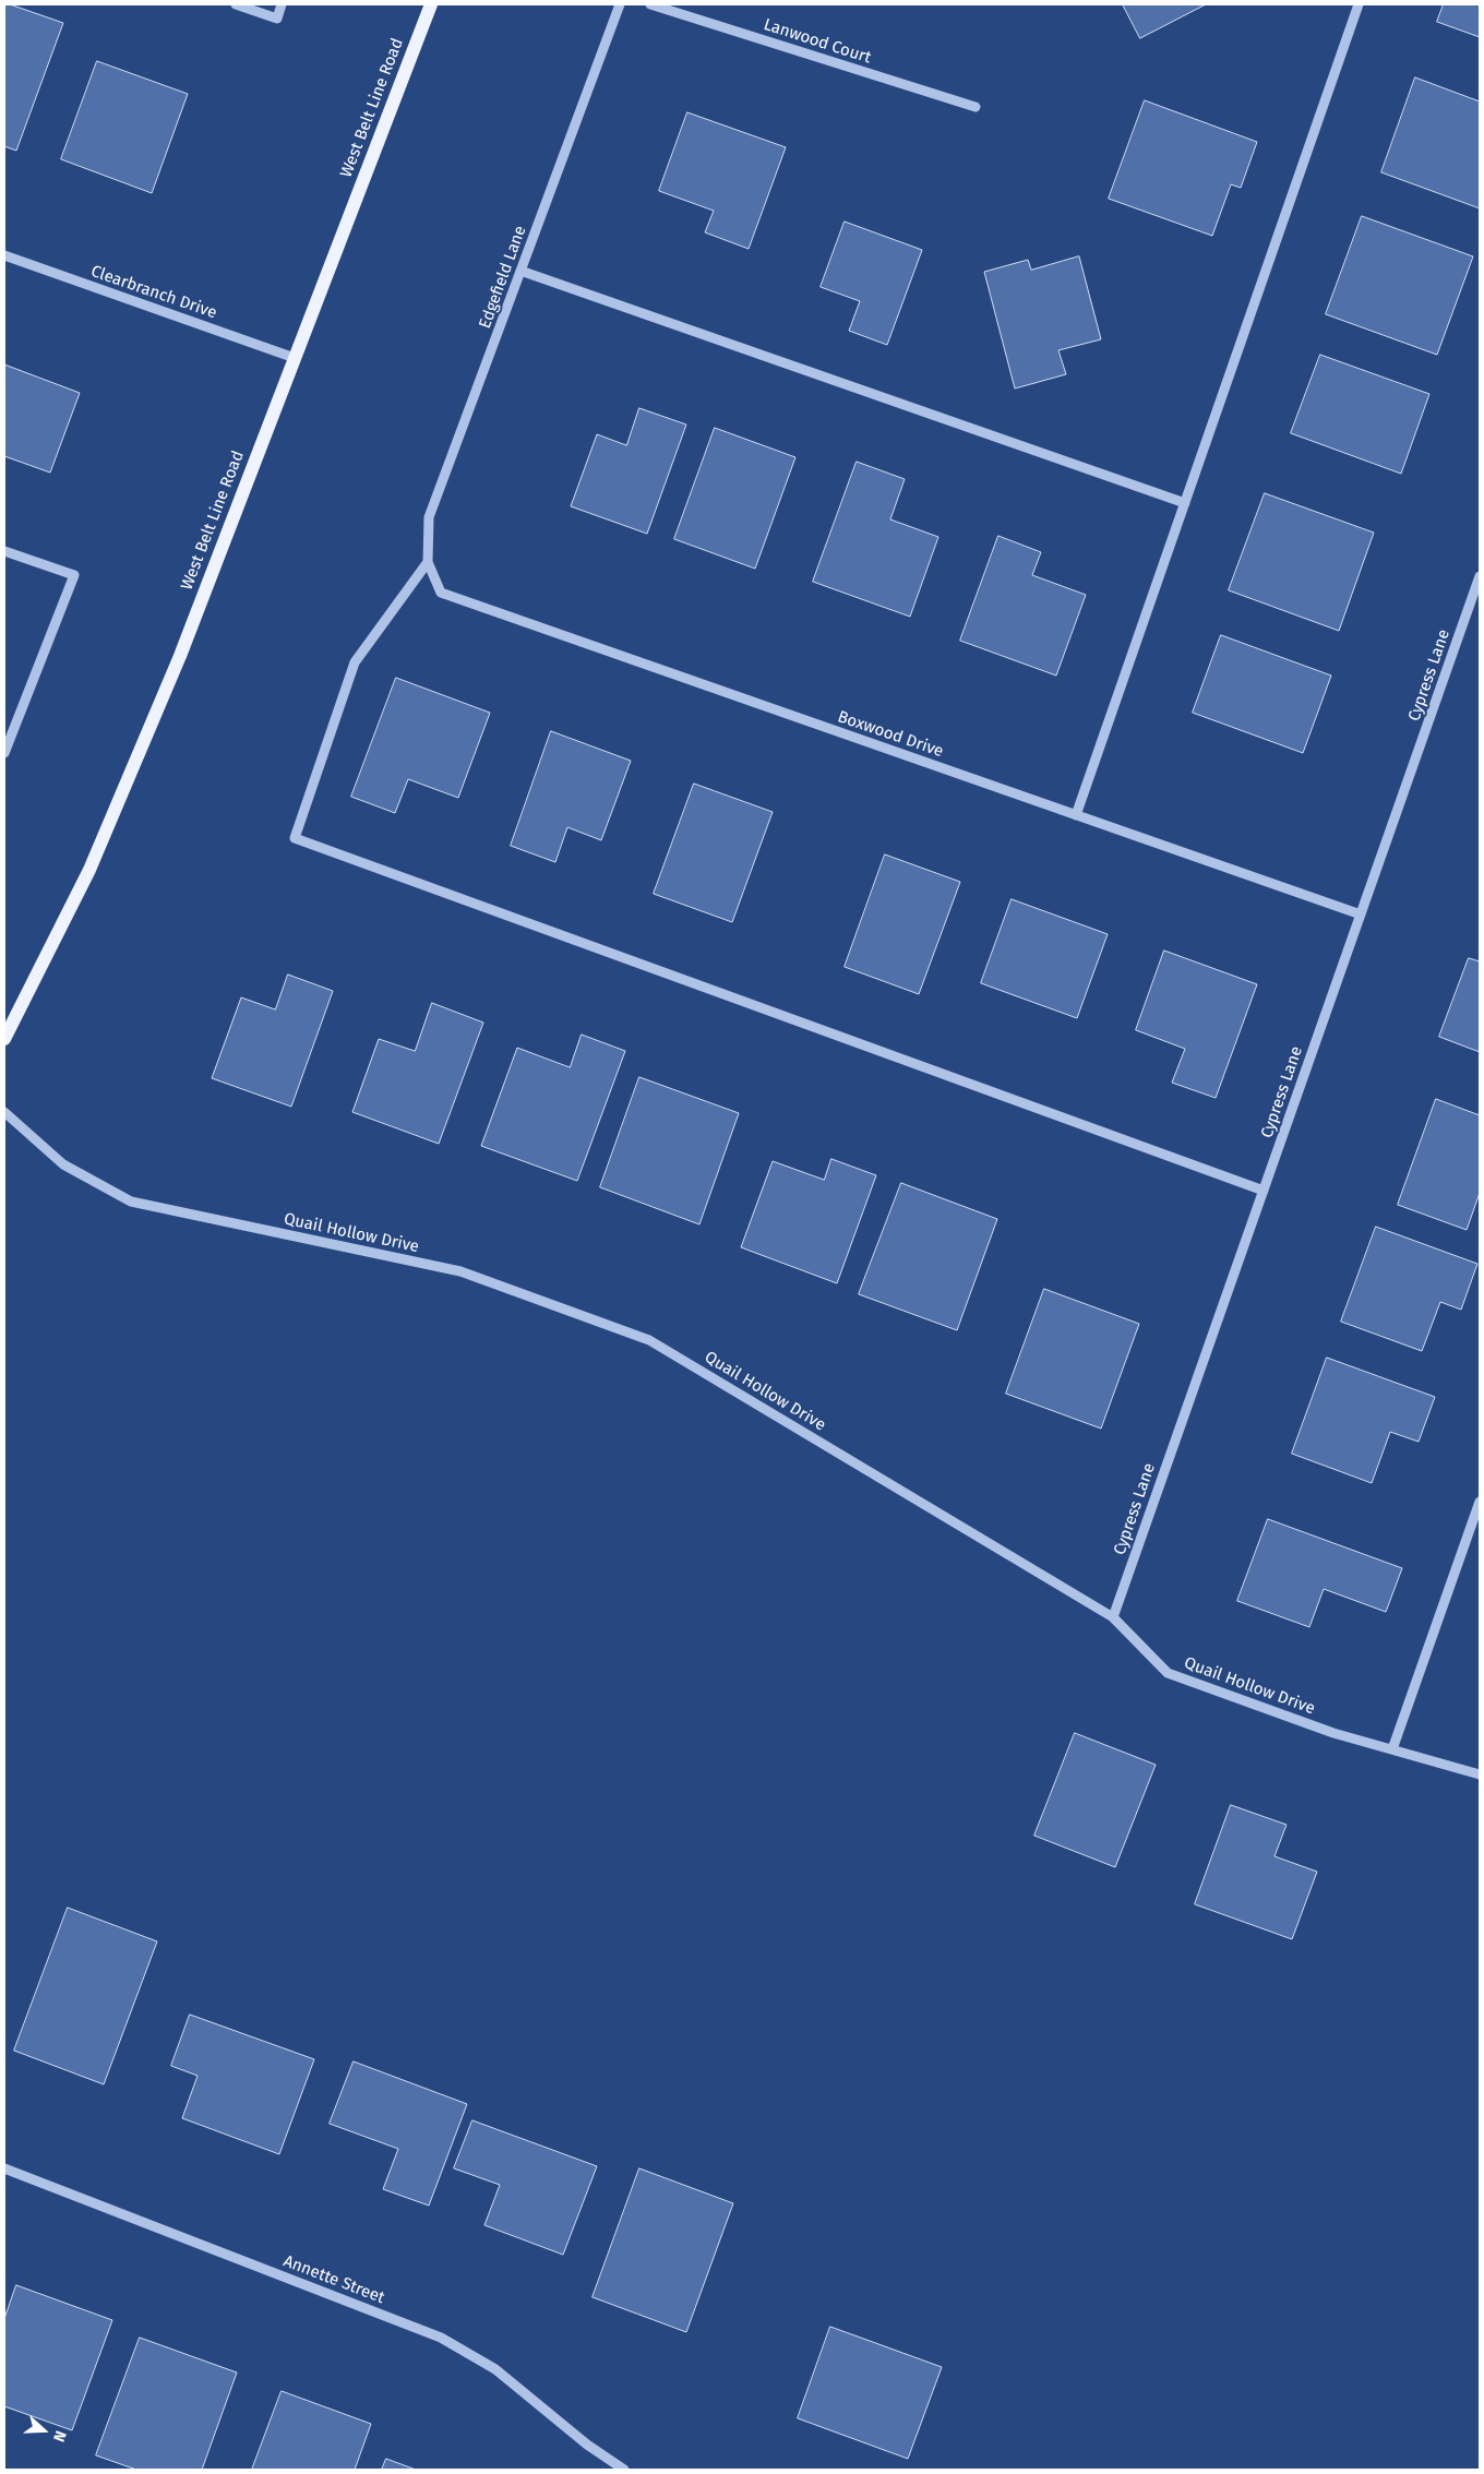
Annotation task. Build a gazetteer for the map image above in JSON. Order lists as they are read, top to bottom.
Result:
{
  "streets": {
    "main road": ["West Belt Line Road"],
    "street": [
      "Lanwood Court",
      "Edgefield Lane",
      "Clearbranch Drive",
      "Cypress Lane",
      "Boxwood Drive",
      "Quail Hollow Drive",
      "Annette Street"
    ]
  },
  "crossings": [
    ["West Belt Line Road", "Clearbranch Drive"],
    ["Edgefield Lane", "Boxwood Drive"],
    ["Cypress Lane", "Boxwood Drive"],
    ["Cypress Lane", "Quail Hollow Drive"]
  ],
  "north": "right"
}
